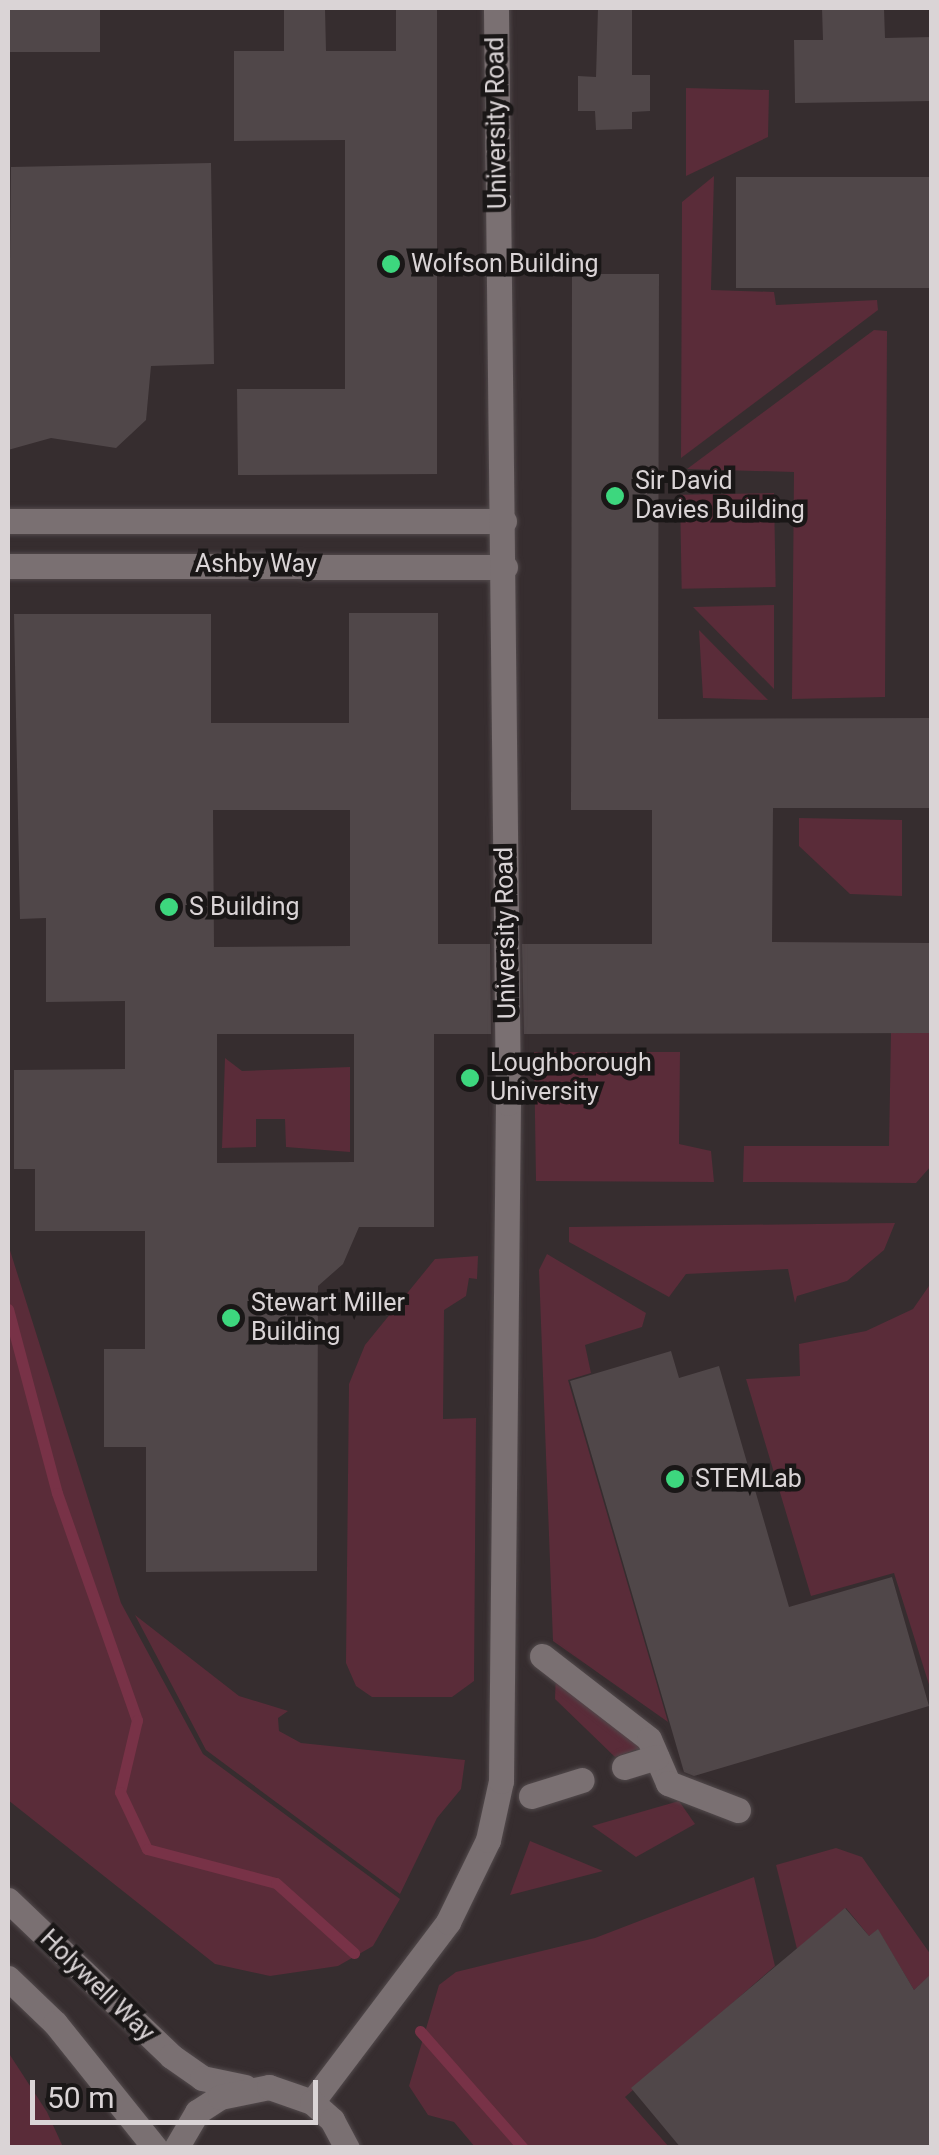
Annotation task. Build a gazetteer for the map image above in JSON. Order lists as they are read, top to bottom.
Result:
{
  "streets": {
    "street": ["University Road", "Ashby Way", "Holywell Way"]
  },
  "crossings": [
    ["University Road", "Ashby Way"],
    ["University Road", "Holywell Way"]
  ],
  "places": [
    "Wolfson Building",
    "Sir David Davies Building",
    "S Building",
    "Loughborough University",
    "Stewart Miller Building",
    "STEMLab"
  ],
  "scale_bar": "50 m"
}
